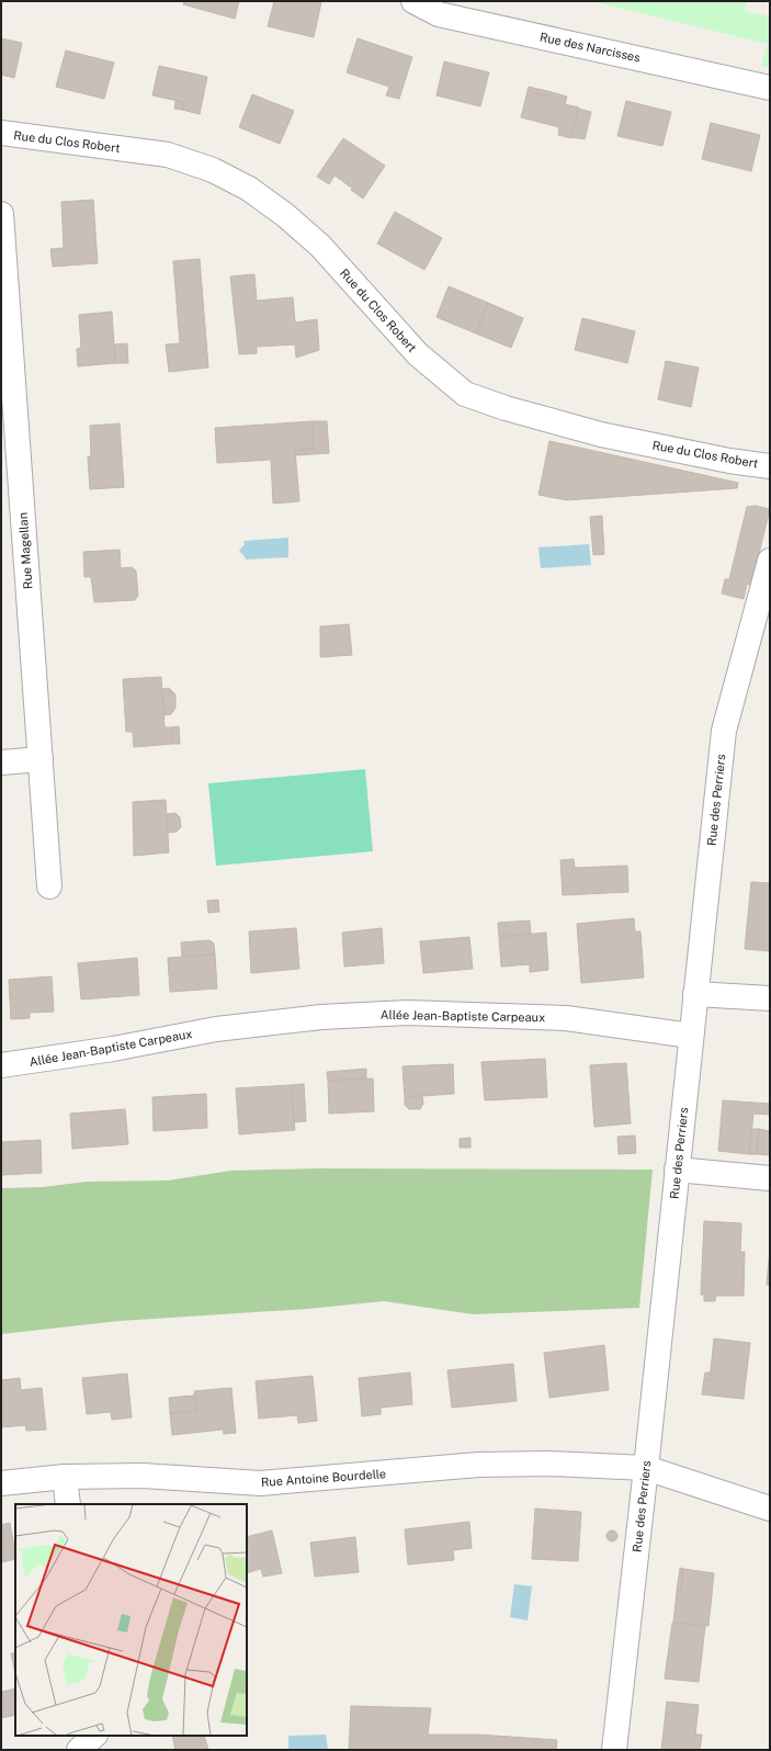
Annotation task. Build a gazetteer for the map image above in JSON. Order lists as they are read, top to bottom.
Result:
{
  "streets": {
    "street": [
      "Rue des Narcisses",
      "Rue du Clos Robert",
      "Rue Magellan",
      "Rue des Perriers",
      "Allée Jean-Baptiste Carpeaux",
      "Rue Antoine Bourdelle"
    ]
  },
  "crossings": [
    ["Rue des Perriers", "Allée Jean-Baptiste Carpeaux"],
    ["Rue des Perriers", "Rue Antoine Bourdelle"]
  ]
}
